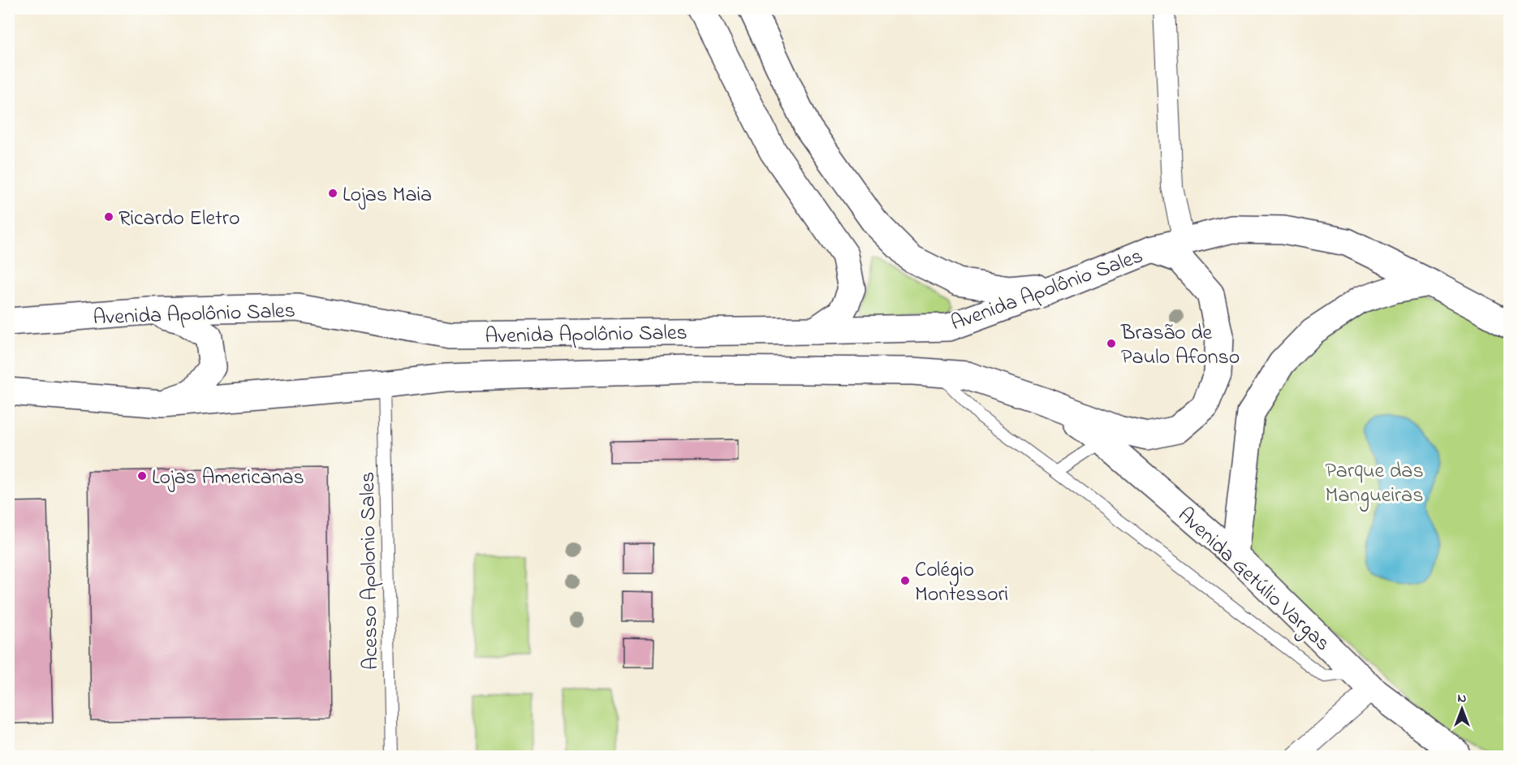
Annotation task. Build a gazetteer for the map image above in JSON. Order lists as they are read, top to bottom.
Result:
{
  "streets": {
    "street": ["Avenida Apolônio Sales", "Avenida Getúlio Vargas"],
    "lane": ["Acesso Apolonio Sales"]
  },
  "crossings": [
    ["Avenida Apolônio Sales", "Acesso Apolonio Sales"],
    ["Avenida Apolônio Sales", "Avenida Getúlio Vargas"]
  ],
  "parks": ["Parque das Mangueiras"],
  "places": [
    "Lojas Maia",
    "Ricardo Eletro",
    "Brasão de Paulo Afonso",
    "Lojas Americanas",
    "Colégio Montessori"
  ],
  "north": "top"
}
